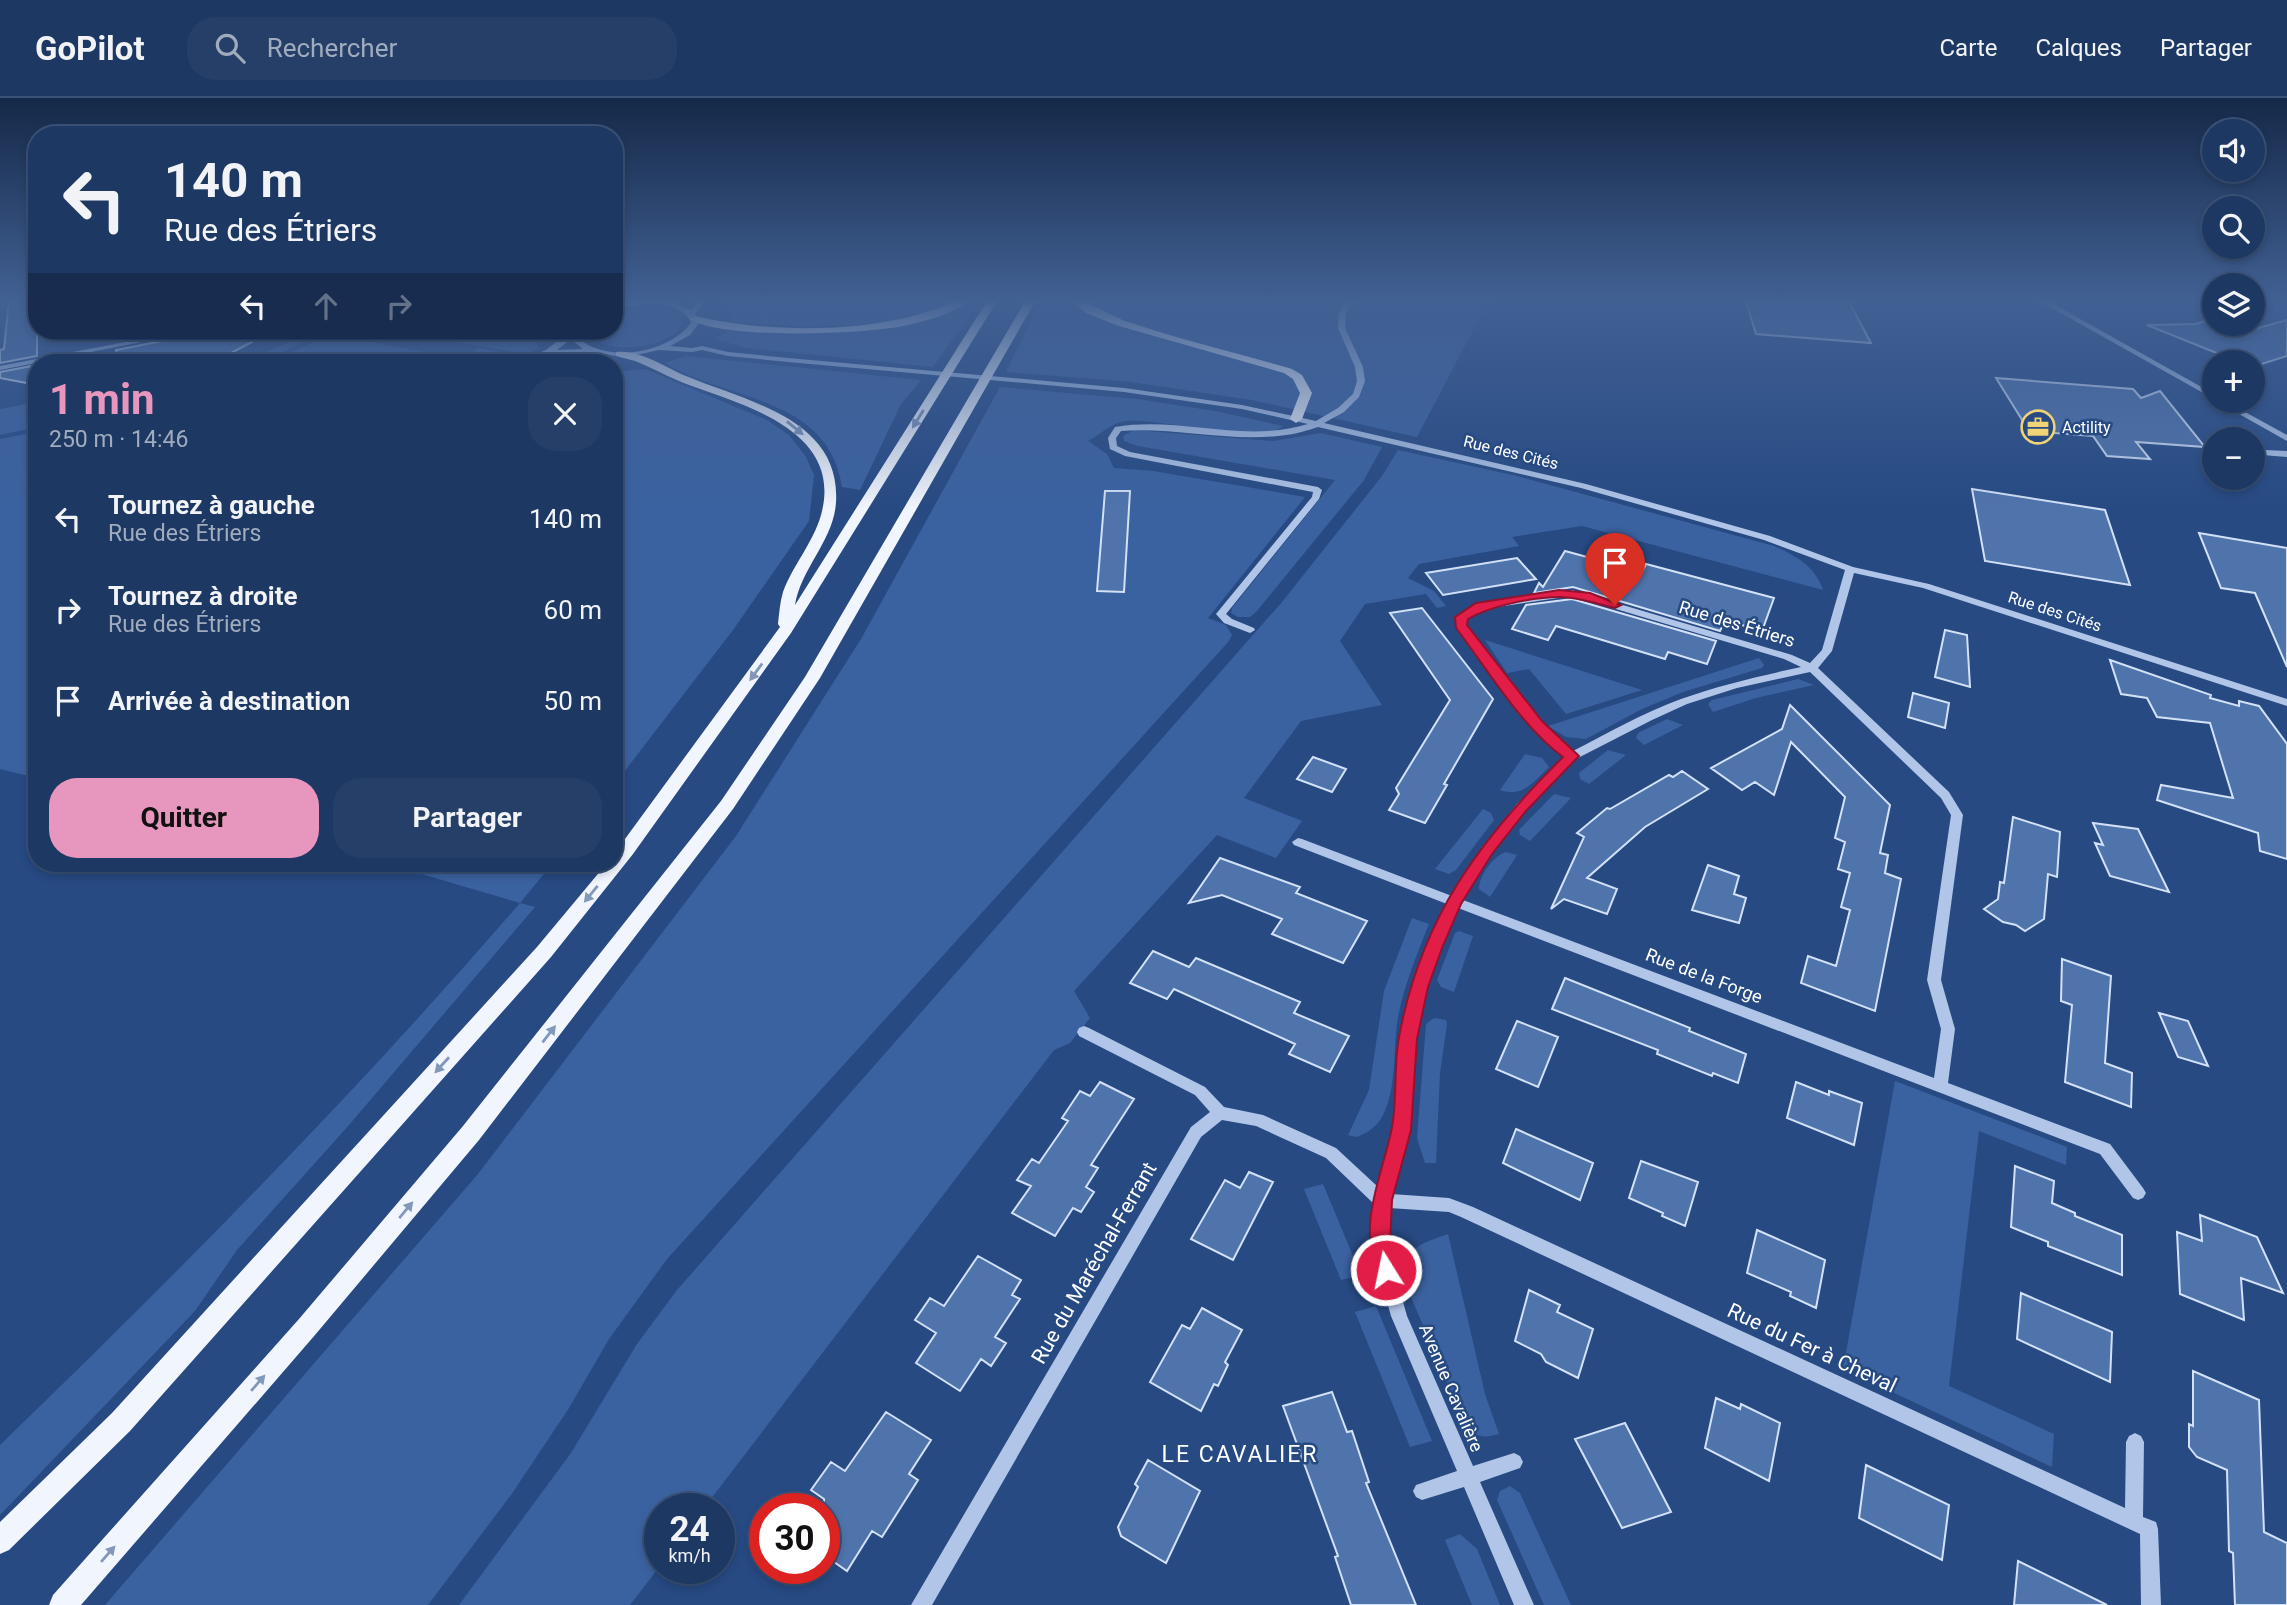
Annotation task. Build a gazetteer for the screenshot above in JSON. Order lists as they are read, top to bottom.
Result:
{
  "streets": {
    "street": [
      "Rue des Cités",
      "Rue des Étriers",
      "Rue de la Forge",
      "Rue du Maréchal-Ferrant",
      "Rue du Fer à Cheval",
      "Avenue Cavalière"
    ]
  },
  "crossings": [
    ["Rue des Étriers", "Avenue Cavalière"],
    ["Rue de la Forge", "Avenue Cavalière"],
    ["Rue du Fer à Cheval", "Avenue Cavalière"]
  ],
  "districts": ["LE CAVALIER"],
  "places": {
    "office": ["Actility"]
  },
  "page": {
    "header": "GoPilot",
    "search": "Rechercher",
    "nav": ["Carte", "Calques", "Partager"],
    "map_buttons": ["+", "−"],
    "turn": ["140 m", "Rue des Étriers"],
    "heading": ["1 min", "250 m · 14:46"],
    "list": [
      {
        "name": "Tournez à gauche",
        "note": "Rue des Étriers",
        "value": "140 m"
      },
      {
        "name": "Tournez à droite",
        "note": "Rue des Étriers",
        "value": "60 m"
      },
      {
        "name": "Arrivée à destination",
        "value": "50 m"
      }
    ],
    "buttons": ["Quitter", "Partager"],
    "speed": "24 km/h",
    "limit": "30"
  }
}
